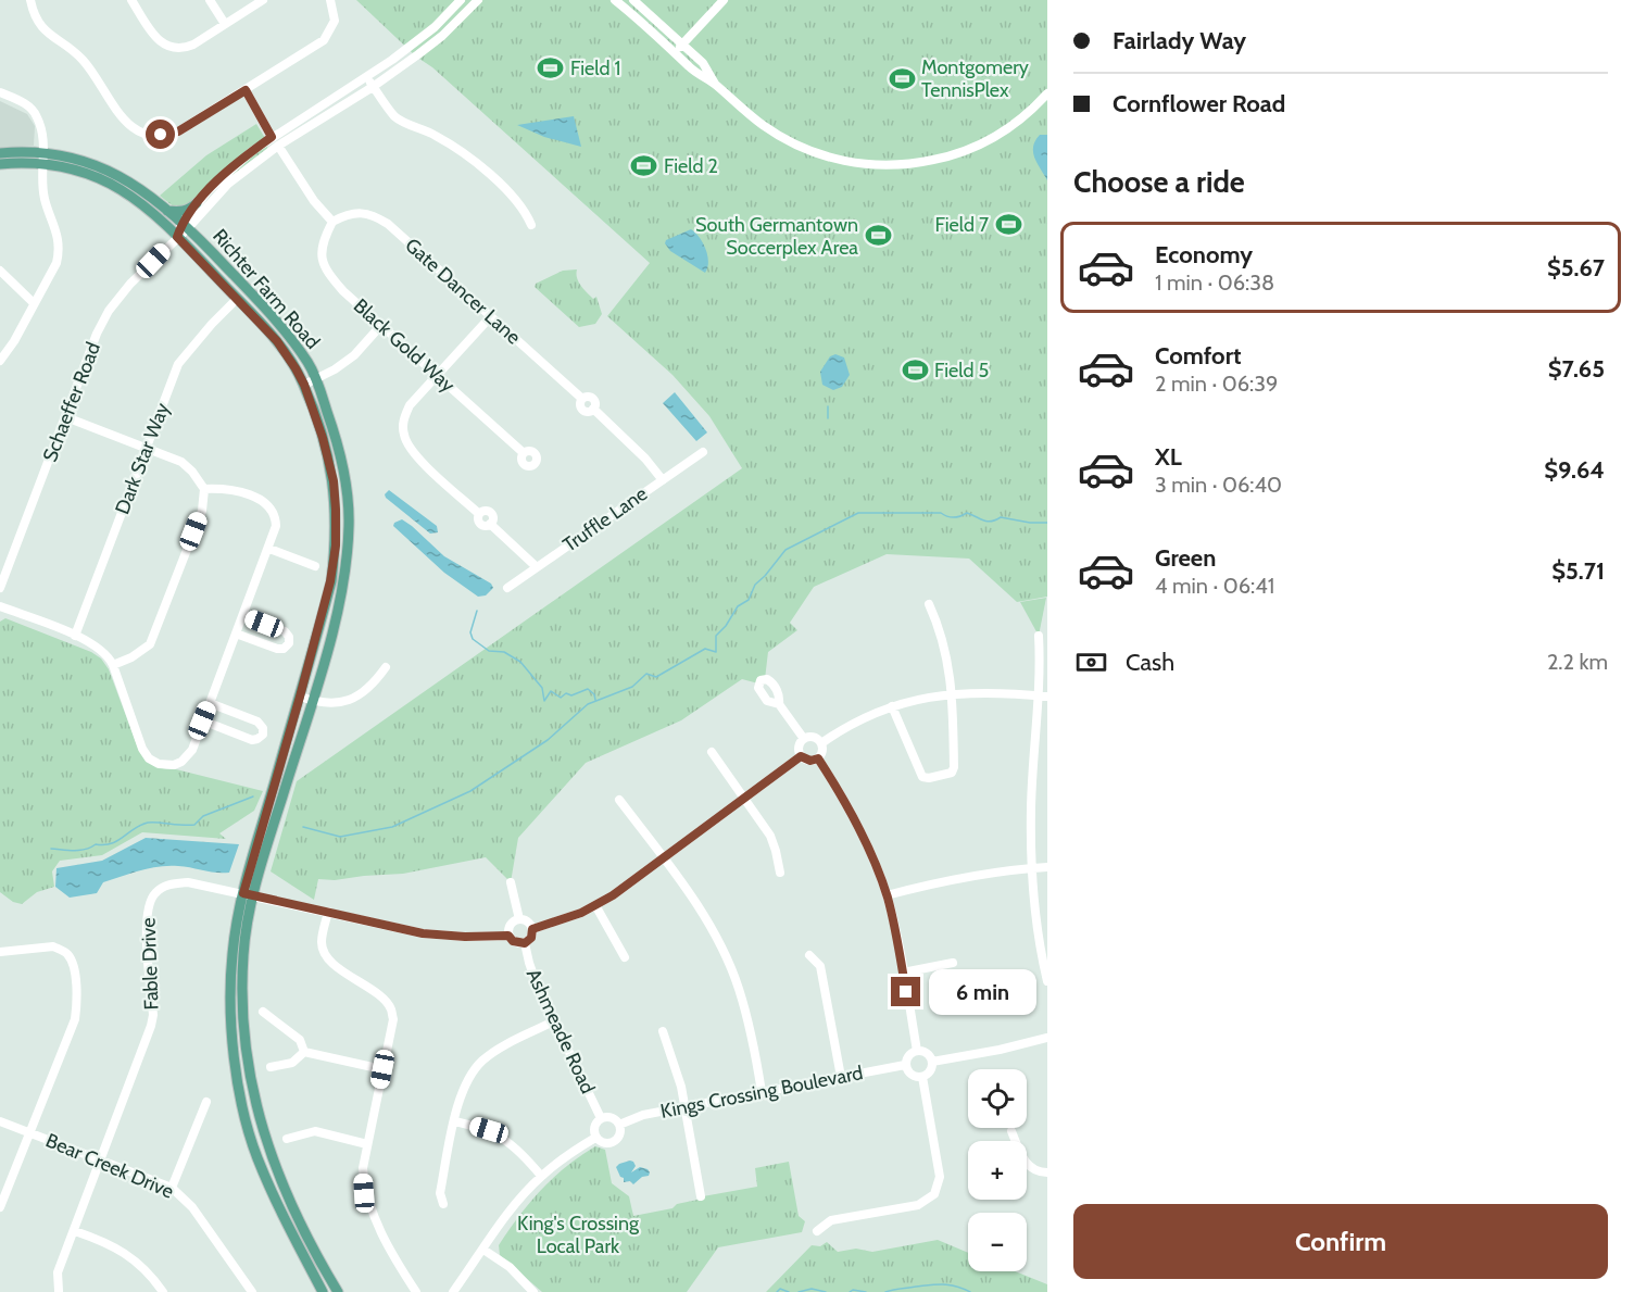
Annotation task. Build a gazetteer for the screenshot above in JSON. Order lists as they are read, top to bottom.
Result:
{
  "streets": {
    "main road": ["Richter Farm Road"],
    "street": [
      "Gate Dancer Lane",
      "Black Gold Way",
      "Schaeffer Road",
      "Dark Star Way",
      "Truffle Lane",
      "Fable Drive",
      "Ashmeade Road",
      "Kings Crossing Boulevard",
      "Bear Creek Drive"
    ]
  },
  "crossings": [
    ["Richter Farm Road", "Schaeffer Road"],
    ["Richter Farm Road", "Dark Star Way"],
    ["Richter Farm Road", "Fable Drive"],
    ["Gate Dancer Lane", "Black Gold Way"],
    ["Gate Dancer Lane", "Truffle Lane"],
    ["Fable Drive", "Ashmeade Road"],
    ["Fable Drive", "Bear Creek Drive"],
    ["Ashmeade Road", "Kings Crossing Boulevard"]
  ],
  "parks": ["King's Crossing Local Park"],
  "places": {
    "sports": [
      "Field 1",
      "Montgomery TennisPlex",
      "Field 2",
      "Field 7",
      "South Germantown Soccerplex Area",
      "Field 5"
    ]
  },
  "page": {
    "banner": ["Fairlady Way", "Cornflower Road"],
    "heading": "Choose a ride",
    "list": [
      {
        "name": "Economy",
        "note": "1 min · 06:38",
        "value": "$5.67"
      },
      {
        "name": "Comfort",
        "note": "2 min · 06:39",
        "value": "$7.65"
      },
      {
        "name": "XL",
        "note": "3 min · 06:40",
        "value": "$9.64"
      },
      {
        "name": "Green",
        "note": "4 min · 06:41",
        "value": "$5.71"
      }
    ],
    "pay": ["Cash", "2.2 km"],
    "bubble": "6 min",
    "map_buttons": ["+", "−"],
    "buttons": "Confirm"
  }
}
